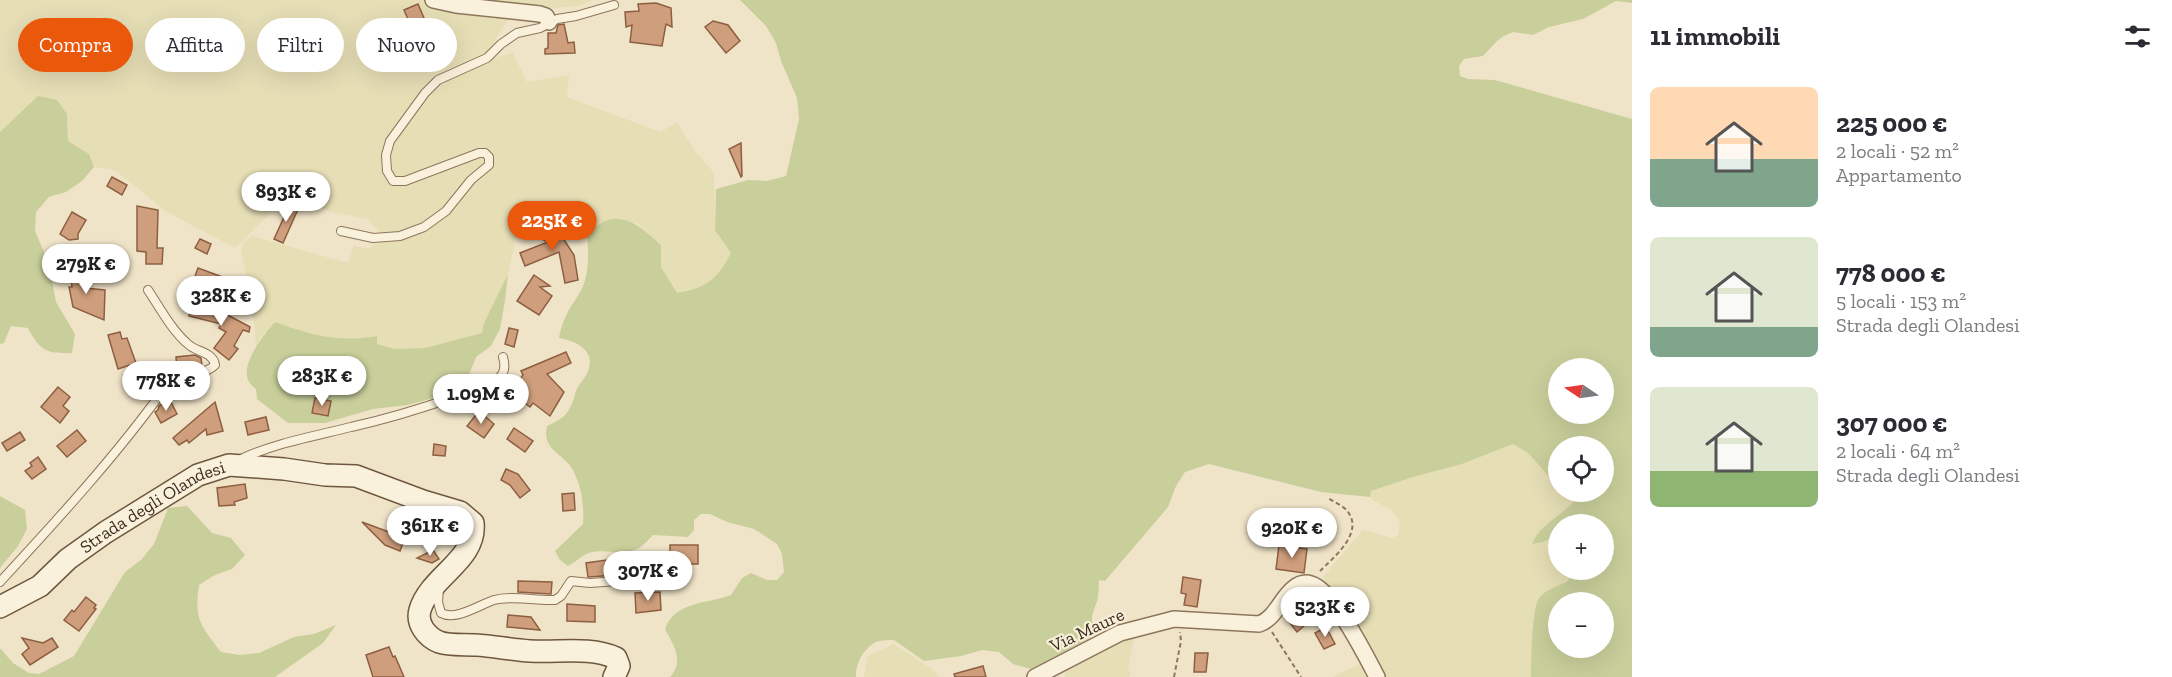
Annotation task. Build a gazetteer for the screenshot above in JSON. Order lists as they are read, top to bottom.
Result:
{
  "streets": {
    "main road": ["Strada degli Olandesi"],
    "street": ["Via Maure"]
  },
  "north": "left",
  "page": {
    "heading": "11 immobili",
    "chip": [
      "Compra",
      "Affitta",
      "Filtri",
      "Nuovo"
    ],
    "list": [
      {
        "name": "225 000 €",
        "note": "2 locali · 52 m² · Appartamento"
      },
      {
        "name": "778 000 €",
        "note": "5 locali · 153 m² · Strada degli Olandesi"
      },
      {
        "name": "307 000 €",
        "note": "2 locali · 64 m² · Strada degli Olandesi"
      }
    ],
    "price": [
      "893K €",
      "225K €",
      "279K €",
      "328K €",
      "283K €",
      "778K €",
      "1.09M €",
      "361K €",
      "920K €",
      "307K €",
      "523K €"
    ],
    "map_buttons": ["+", "−"]
  }
}
